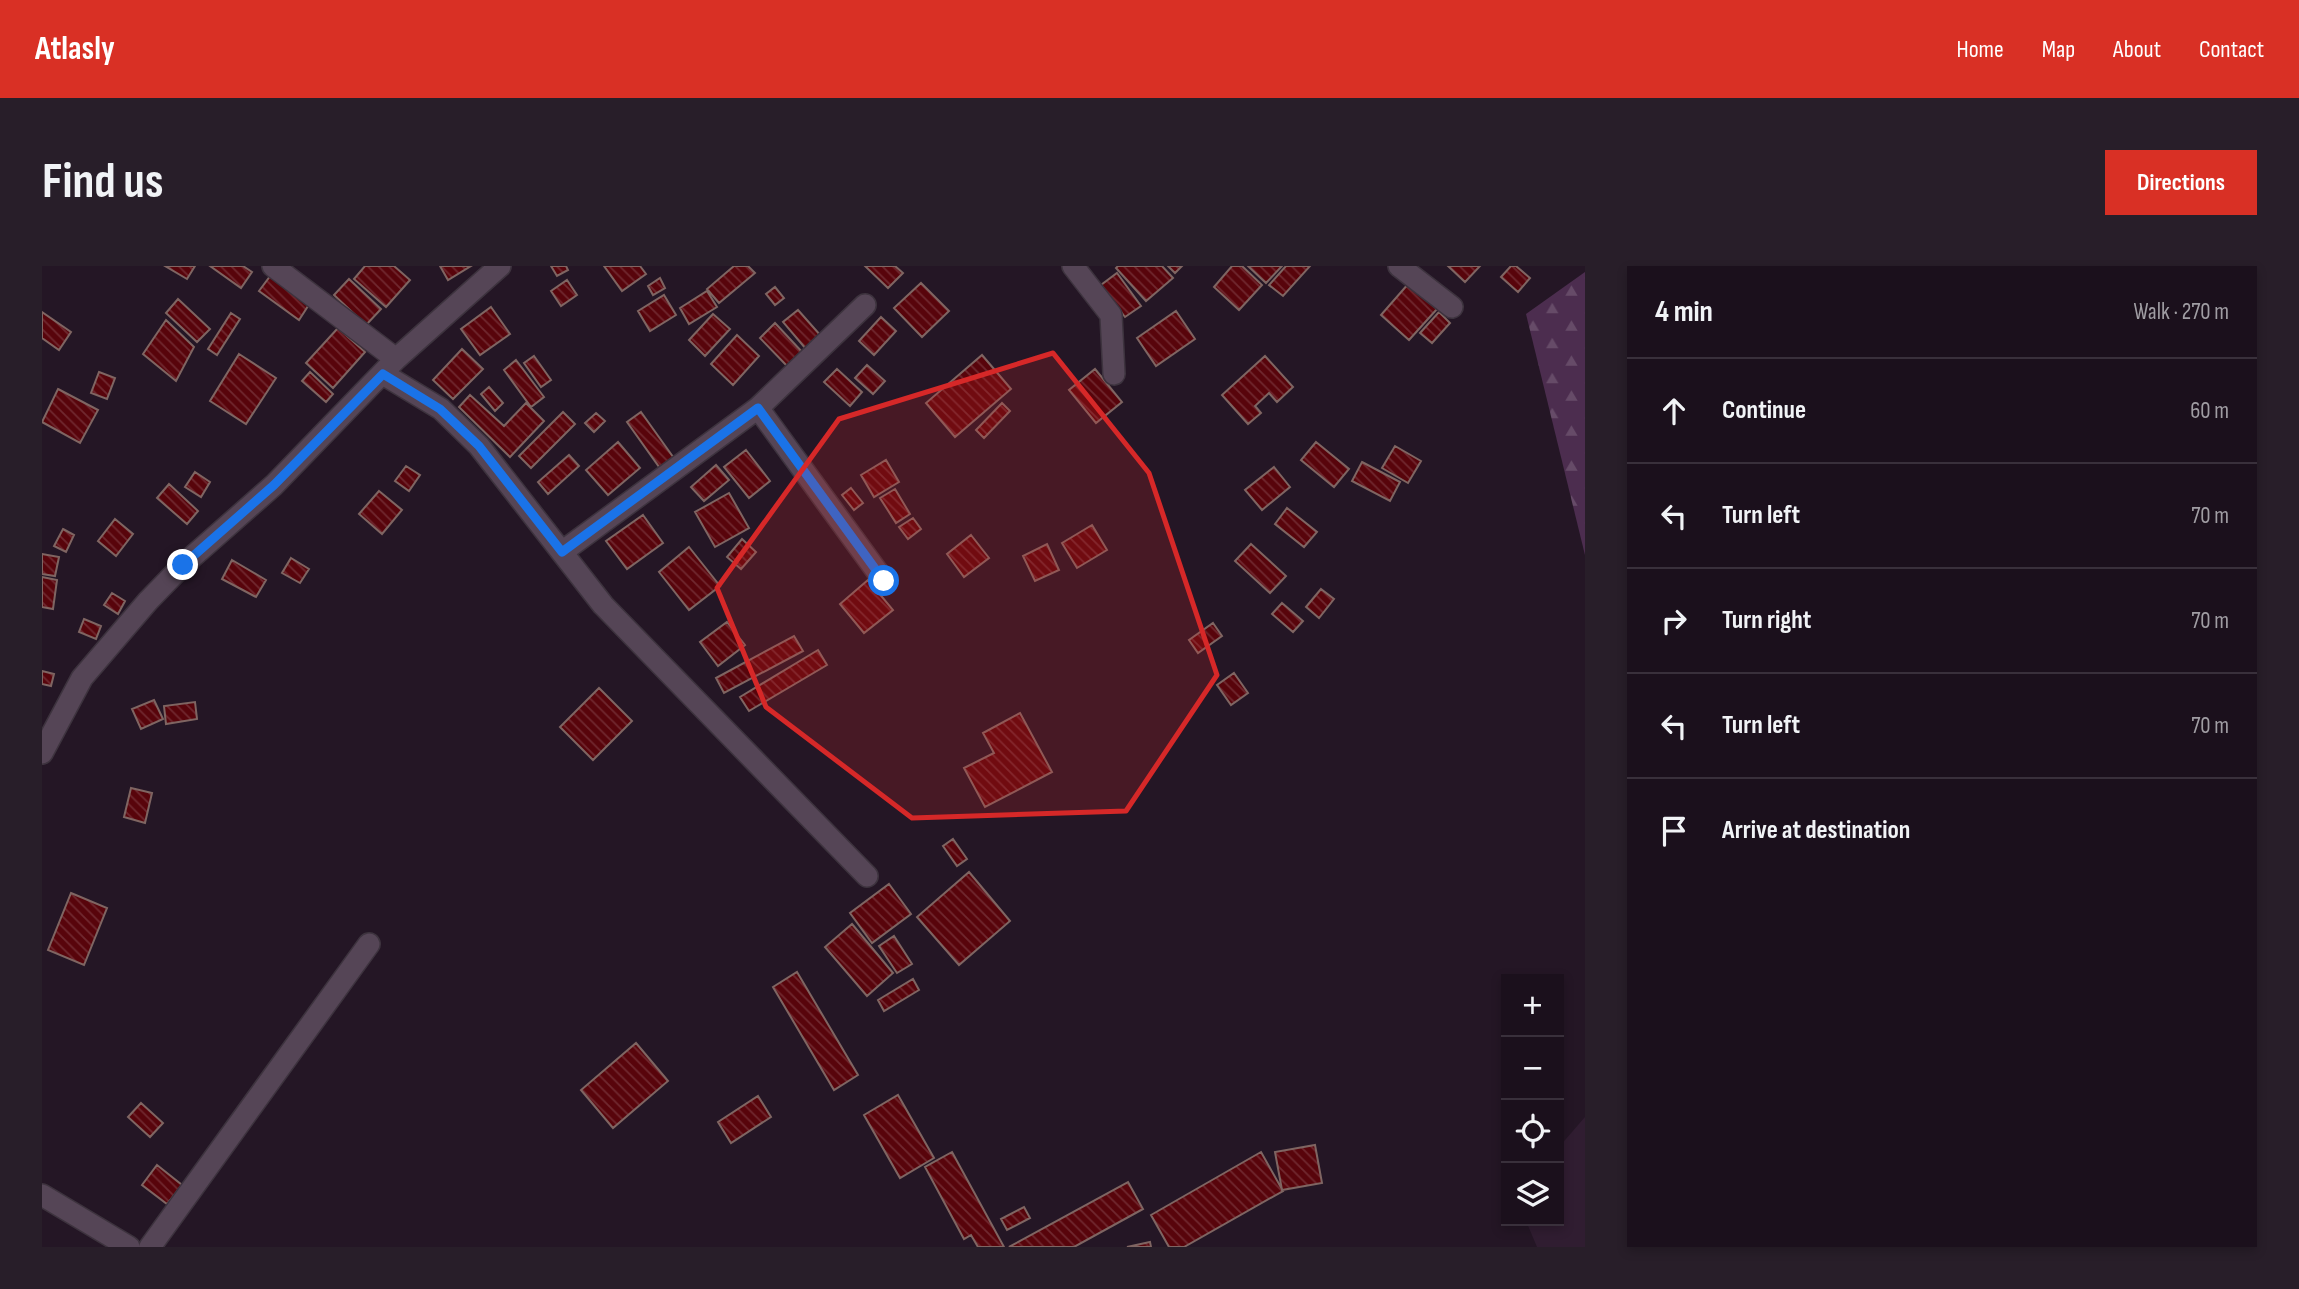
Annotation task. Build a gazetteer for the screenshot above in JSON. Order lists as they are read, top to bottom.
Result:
{
  "page": {
    "header": "Atlasly",
    "nav": [
      "Home",
      "Map",
      "About",
      "Contact"
    ],
    "buttons": "Directions",
    "title": "Find us",
    "heading": ["4 min", "Walk · 270 m"],
    "list": [
      ["Continue", "60 m"],
      ["Turn left", "70 m"],
      ["Turn right", "70 m"],
      ["Turn left", "70 m"],
      "Arrive at destination"
    ],
    "map_buttons": ["+", "−"]
  }
}
